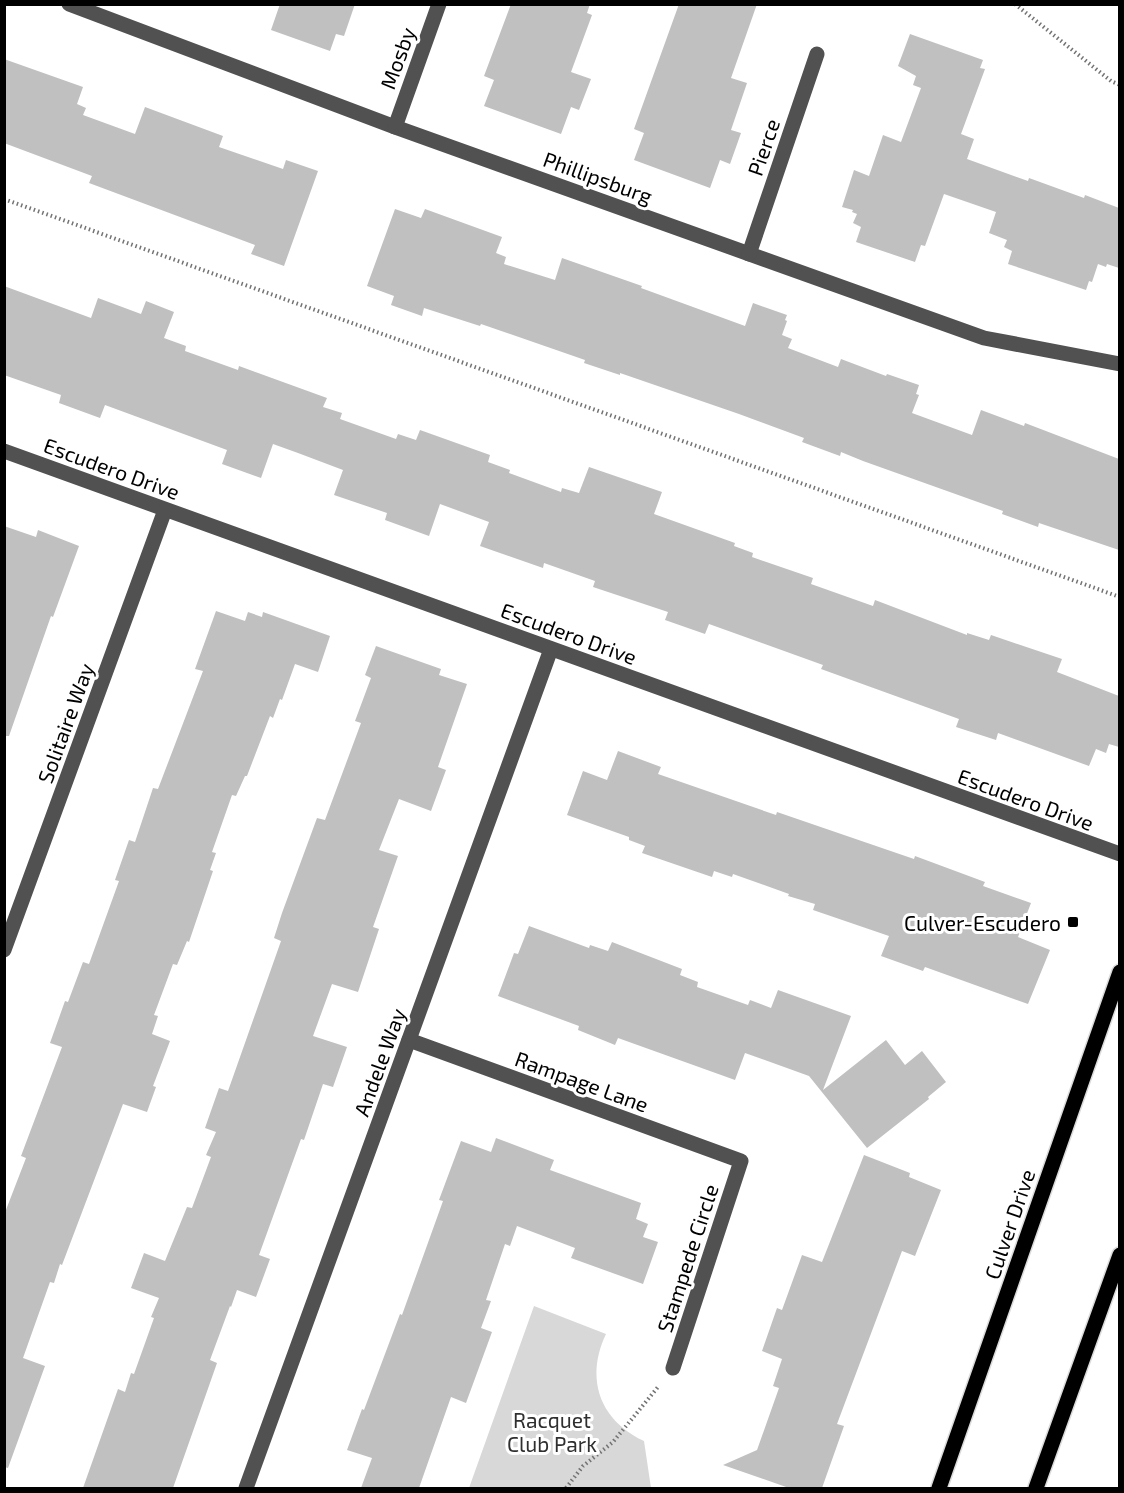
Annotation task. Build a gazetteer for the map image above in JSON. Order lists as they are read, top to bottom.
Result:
{
  "streets": {
    "main road": ["Culver Drive"],
    "street": [
      "Mosby",
      "Pierce",
      "Phillipsburg",
      "Escudero Drive",
      "Solitaire Way",
      "Andele Way",
      "Rampage Lane",
      "Stampede Circle"
    ]
  },
  "crossings": [
    ["Mosby", "Phillipsburg"],
    ["Pierce", "Phillipsburg"],
    ["Escudero Drive", "Solitaire Way"],
    ["Escudero Drive", "Andele Way"],
    ["Andele Way", "Rampage Lane"],
    ["Rampage Lane", "Stampede Circle"]
  ],
  "parks": ["Racquet Club Park"],
  "places": {
    "transit": ["Culver-Escudero"]
  }
}
